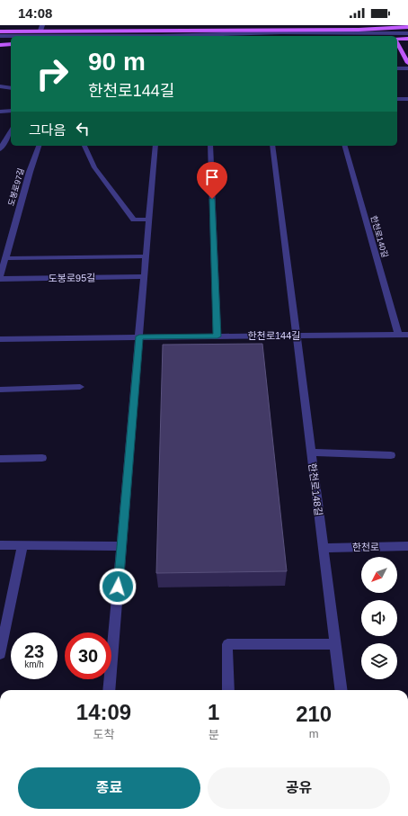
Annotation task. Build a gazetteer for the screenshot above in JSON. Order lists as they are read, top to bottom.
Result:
{
  "streets": {
    "street": [
      "도봉로97길",
      "한천로140길",
      "도봉로95길",
      "한천로144길",
      "한천로148길",
      "한천로"
    ]
  },
  "crossings": [
    ["도봉로97길", "도봉로95길"],
    ["한천로140길", "한천로144길"],
    ["한천로144길", "한천로148길"],
    ["한천로148길", "한천로"]
  ],
  "north": "bottom left",
  "page": {
    "status": "14:08",
    "turn": ["90 m", "한천로144길"],
    "then": "그다음",
    "speed": "23 km/h",
    "limit": "30",
    "eta": [
      "14:09",
      "도착",
      "1",
      "분",
      "210",
      "m"
    ],
    "buttons": ["종료", "공유"]
  }
}
